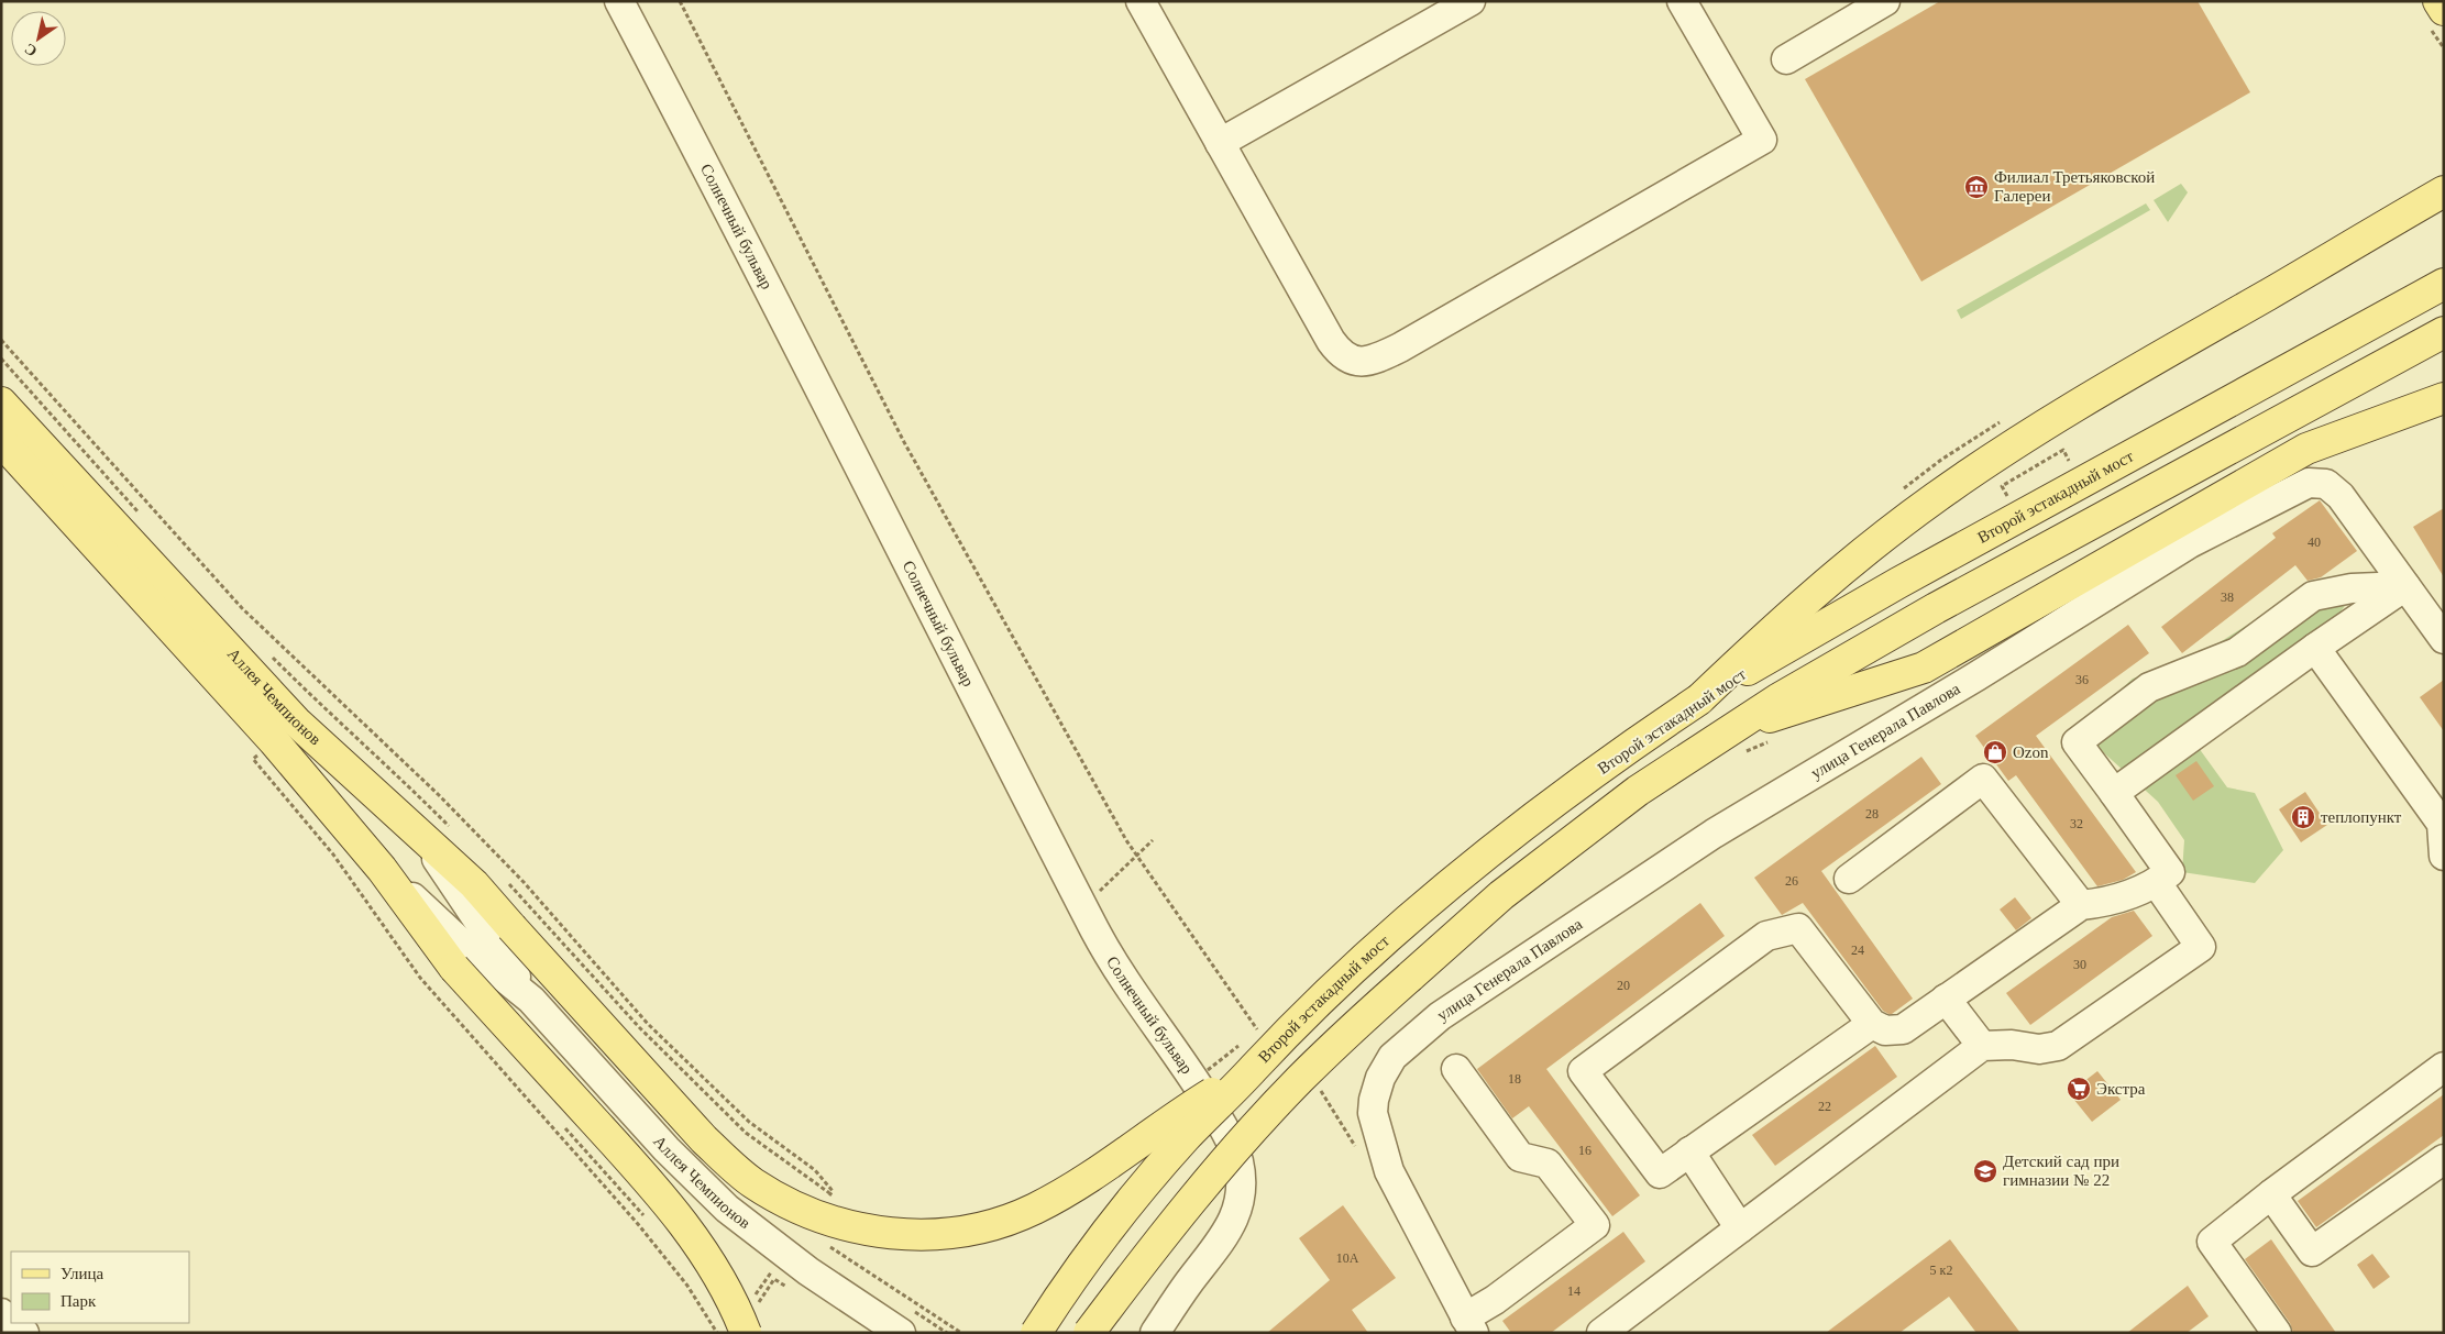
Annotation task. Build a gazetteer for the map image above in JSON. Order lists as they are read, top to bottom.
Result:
{
  "streets": {
    "main road": ["Второй эстакадный мост", "Аллея Чемпионов"],
    "street": ["Солнечный бульвар", "улица Генерала Павлова"]
  },
  "places": {
    "museum": ["Филиал Третьяковской Галереи"],
    "shop": ["Ozon"],
    "building": ["теплопункт"],
    "supermarket": ["Экстра"],
    "school or university": ["Детский сад при гимназии № 22"]
  },
  "house_numbers": [
    "40",
    "38",
    "36",
    "28",
    "32",
    "26",
    "24",
    "30",
    "20",
    "18",
    "22",
    "16",
    "10А",
    "5 к2",
    "14"
  ],
  "legend": ["Улица", "Парк"],
  "north": "bottom left"
}
